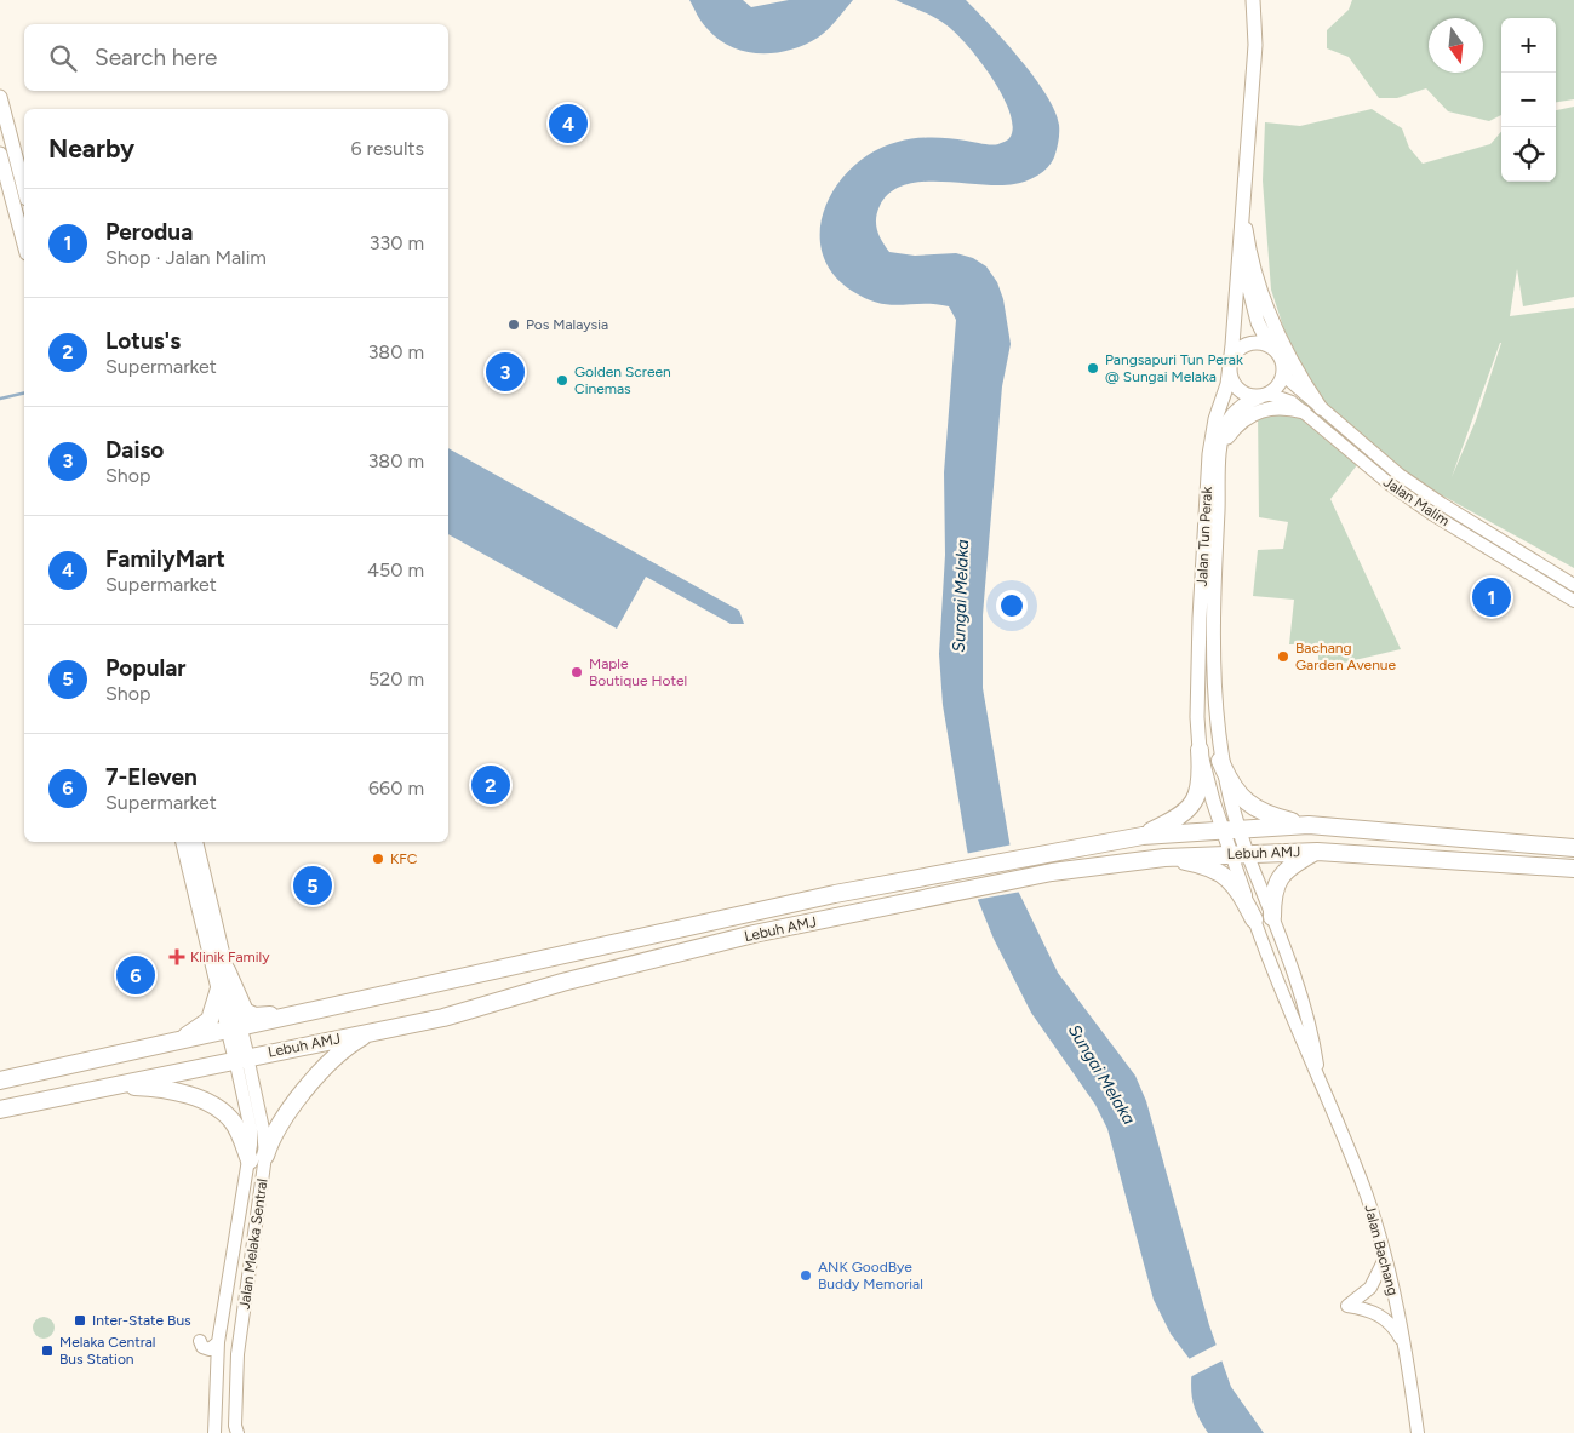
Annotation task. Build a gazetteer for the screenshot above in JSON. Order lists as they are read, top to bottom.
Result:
{
  "streets": {
    "highway": ["Lebuh AMJ"],
    "main road": ["Jalan Tun Perak"],
    "street": ["Jalan Malim", "Jalan Melaka Sentral", "Jalan Bachang"]
  },
  "crossings": [
    ["Jalan Malim", "Jalan Tun Perak"],
    ["Jalan Tun Perak", "Lebuh AMJ"],
    ["Lebuh AMJ", "Jalan Melaka Sentral"],
    ["Lebuh AMJ", "Jalan Bachang"]
  ],
  "water": ["Sungai Melaka"],
  "places": {
    "other": [
      "Pos Malaysia",
      "Pangsapuri Tun Perak @ Sungai Melaka",
      "Golden Screen Cinemas",
      "Bachang Garden Avenue",
      "Maple Boutique Hotel",
      "KFC",
      "ANK GoodBye Buddy Memorial"
    ],
    "health": ["Klinik Family"],
    "transit": ["Inter-State Bus", "Melaka Central Bus Station"]
  },
  "north": "bottom",
  "page": {
    "map_buttons": ["+", "−"],
    "search": "Search here",
    "pins": [
      "4",
      "3",
      "1",
      "2",
      "5",
      "6"
    ],
    "heading": ["Nearby", "6 results"],
    "list": [
      {
        "mark": "1",
        "name": "Perodua",
        "note": "Shop · Jalan Malim",
        "value": "330 m"
      },
      {
        "mark": "2",
        "name": "Lotus's",
        "note": "Supermarket",
        "value": "380 m"
      },
      {
        "mark": "3",
        "name": "Daiso",
        "note": "Shop",
        "value": "380 m"
      },
      {
        "mark": "4",
        "name": "FamilyMart",
        "note": "Supermarket",
        "value": "450 m"
      },
      {
        "mark": "5",
        "name": "Popular",
        "note": "Shop",
        "value": "520 m"
      },
      {
        "mark": "6",
        "name": "7-Eleven",
        "note": "Supermarket",
        "value": "660 m"
      }
    ]
  }
}
